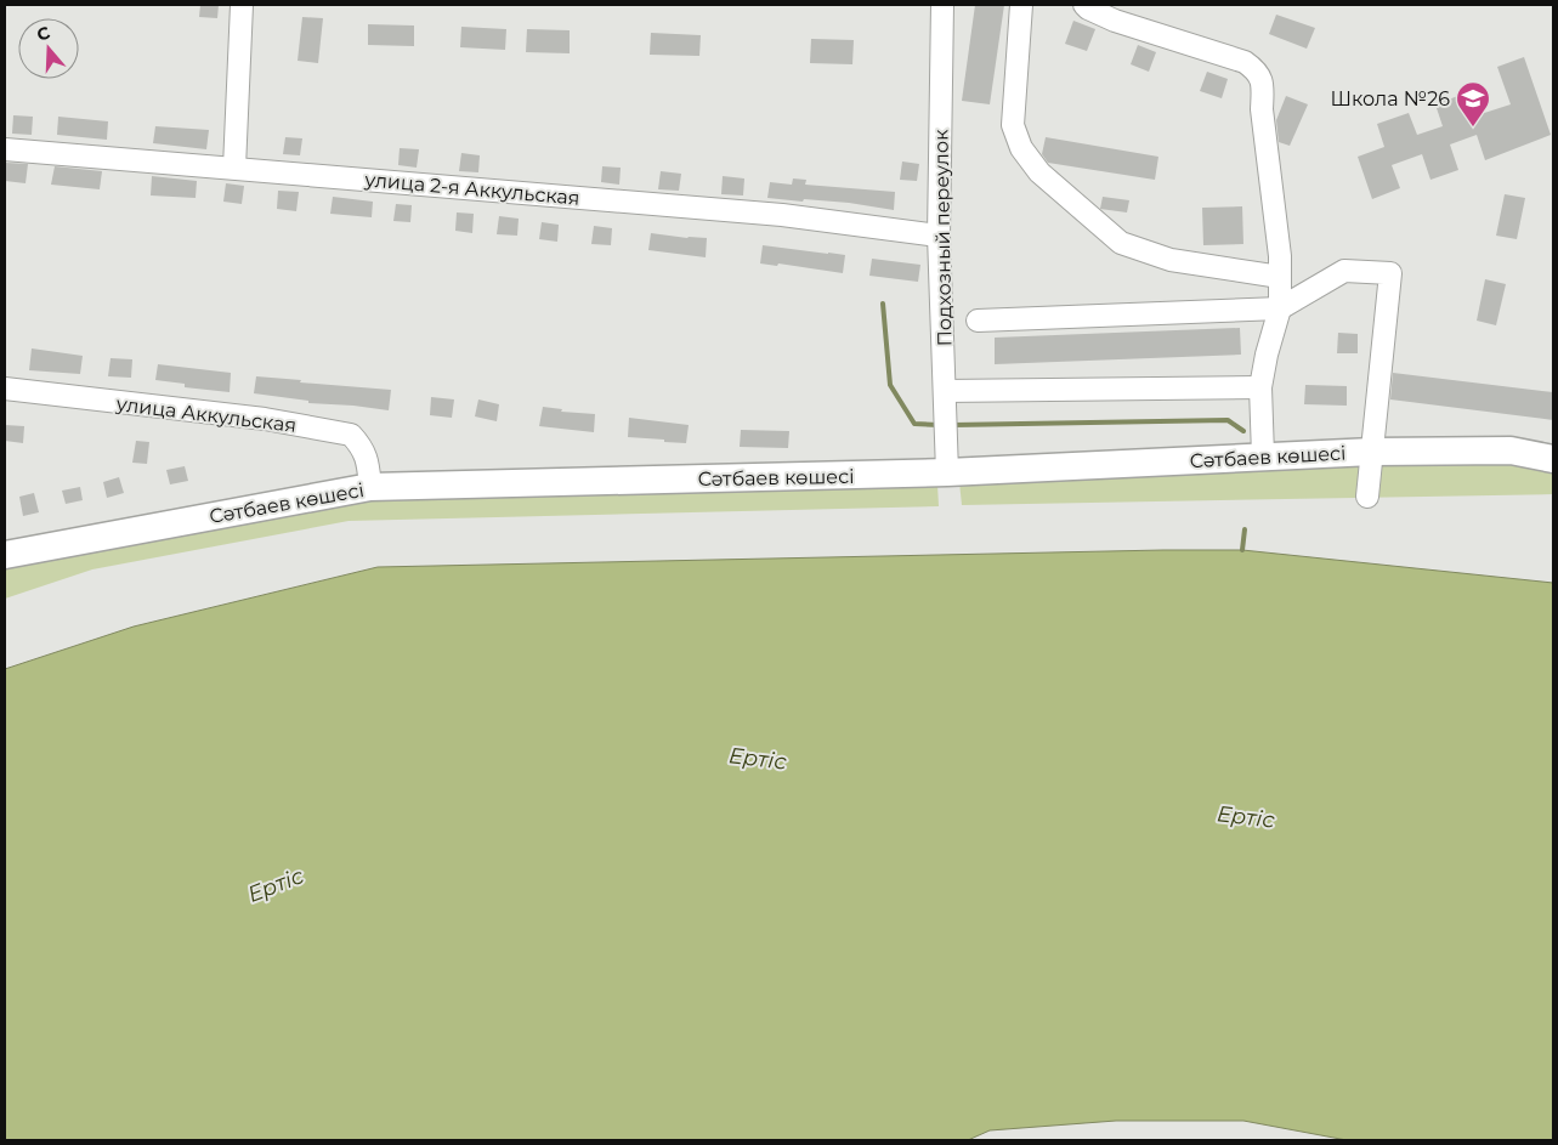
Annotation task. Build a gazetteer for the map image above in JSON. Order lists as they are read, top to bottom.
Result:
{
  "streets": {
    "main road": ["Сәтбаев көшесі"],
    "street": ["улица 2-я Аккульская", "Подхозный переулок", "улица Аккульская"]
  },
  "crossings": [
    ["улица 2-я Аккульская", "Подхозный переулок"],
    ["Подхозный переулок", "Сәтбаев көшесі"],
    ["улица Аккульская", "Сәтбаев көшесі"]
  ],
  "water": ["Ертіс"],
  "places": {
    "school or university": ["Школа №26"]
  },
  "north": "top"
}
